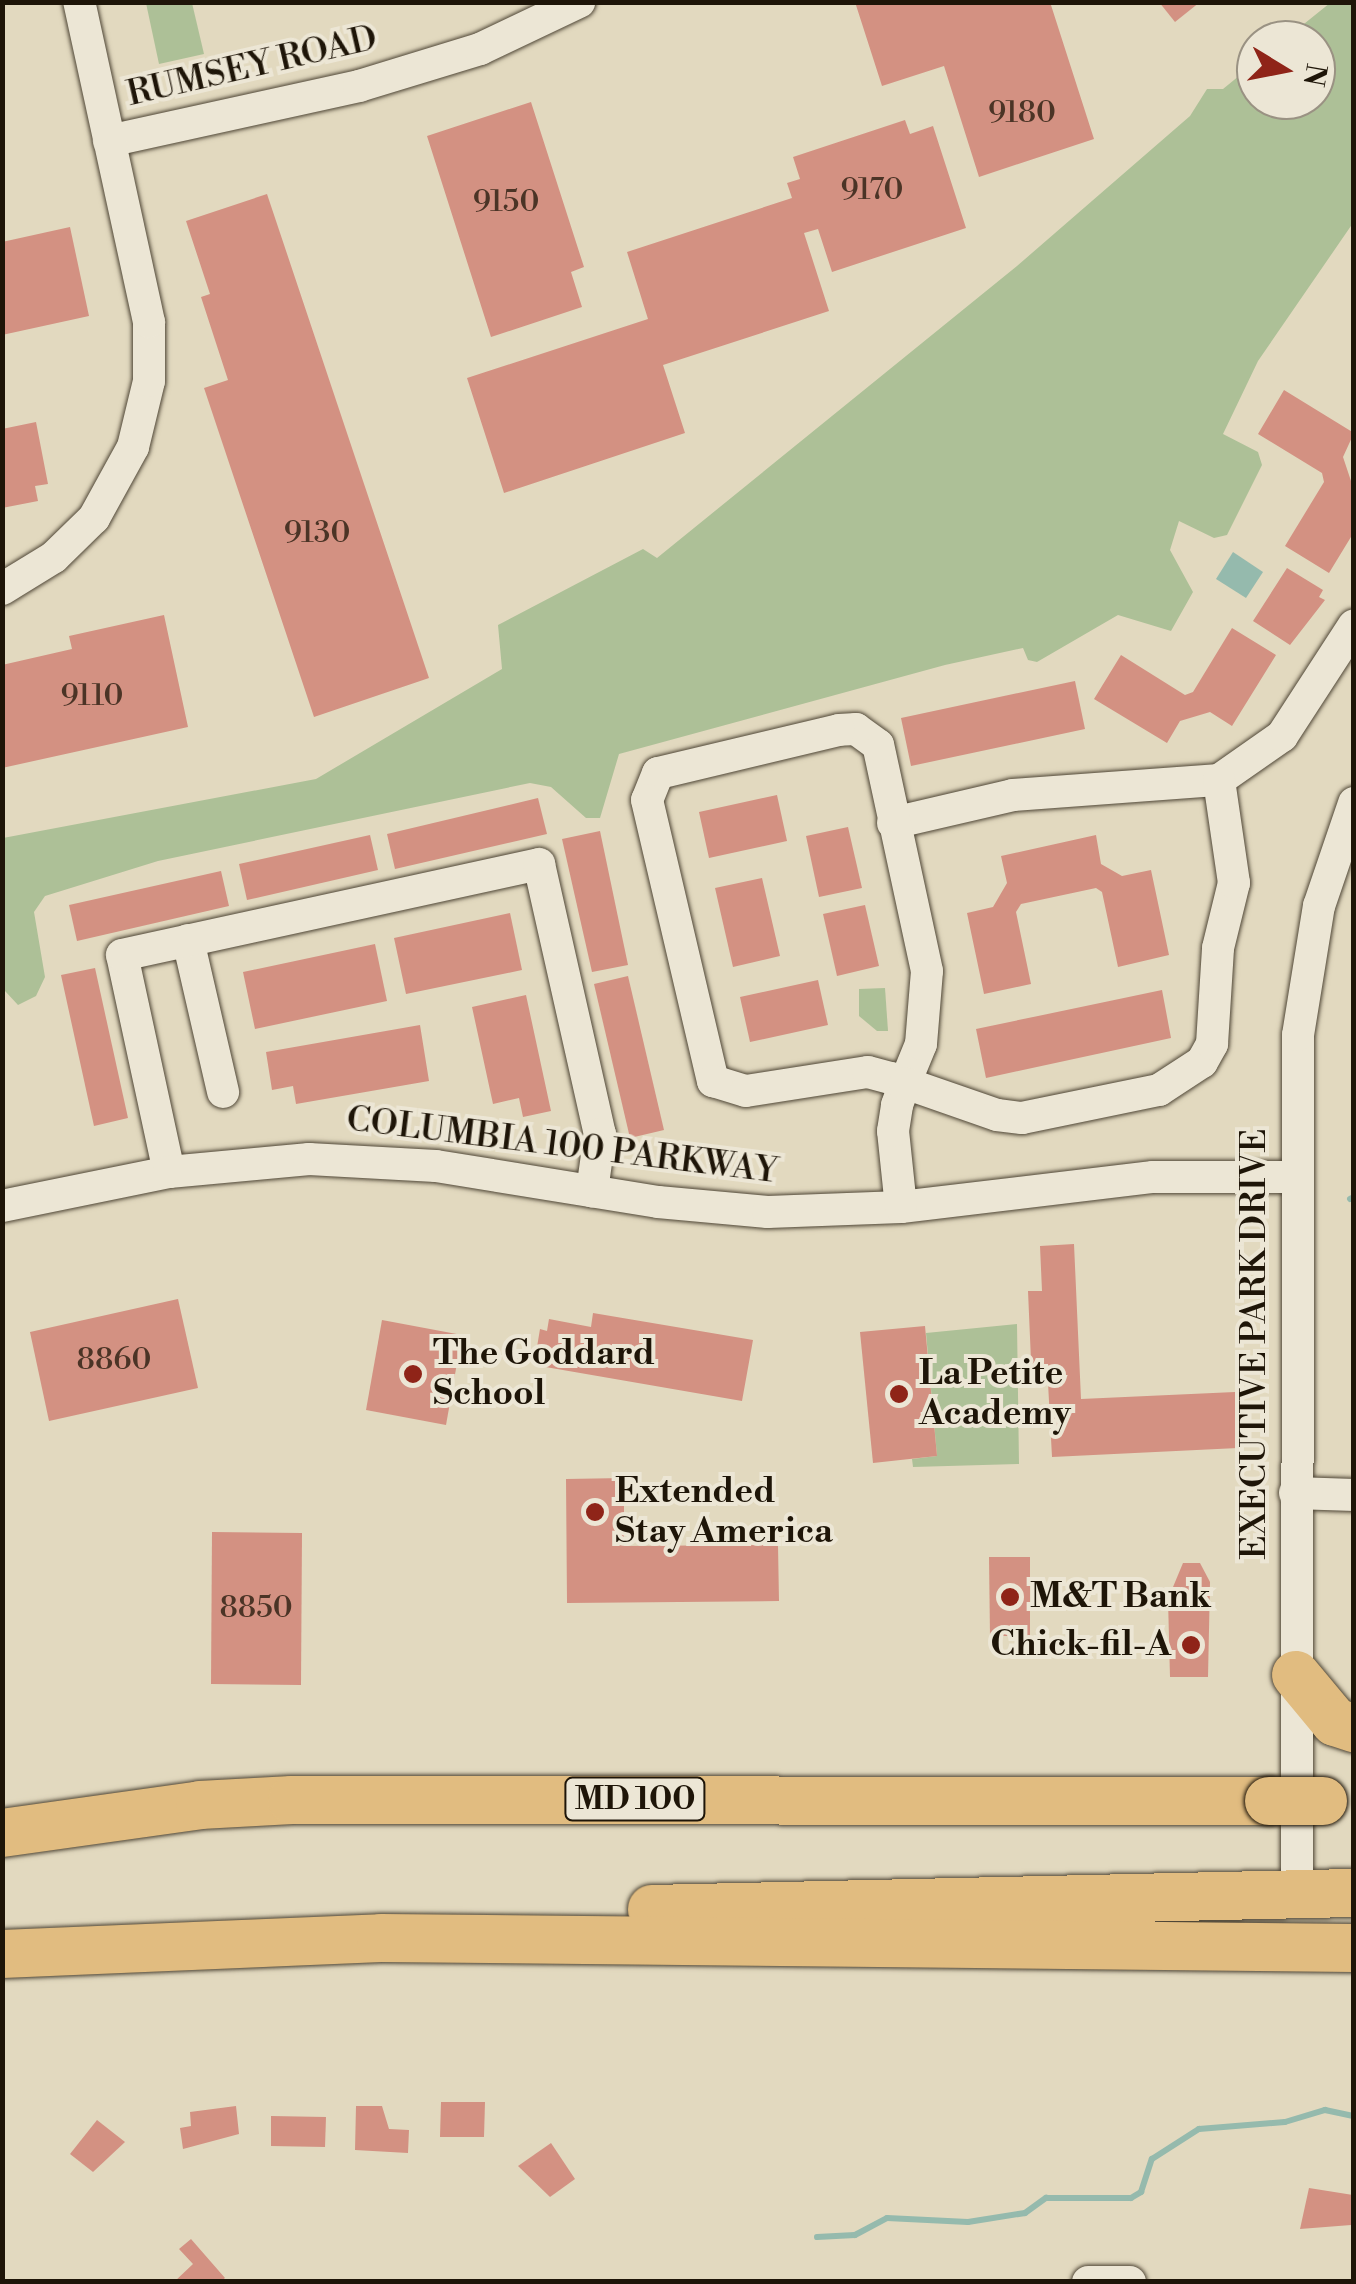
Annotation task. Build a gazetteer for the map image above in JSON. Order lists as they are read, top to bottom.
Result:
{
  "streets": {
    "highway": ["MD 100"],
    "street": ["RUMSEY ROAD", "COLUMBIA 100 PARKWAY", "EXECUTIVE PARK DRIVE"]
  },
  "crossings": [
    ["COLUMBIA 100 PARKWAY", "EXECUTIVE PARK DRIVE"]
  ],
  "places": [
    "The Goddard School",
    "La Petite Academy",
    "Extended Stay America",
    "M&T Bank",
    "Chick-fil-A"
  ],
  "house_numbers": [
    "9180",
    "9170",
    "9150",
    "9130",
    "9110",
    "8860",
    "8850"
  ],
  "north": "right"
}
